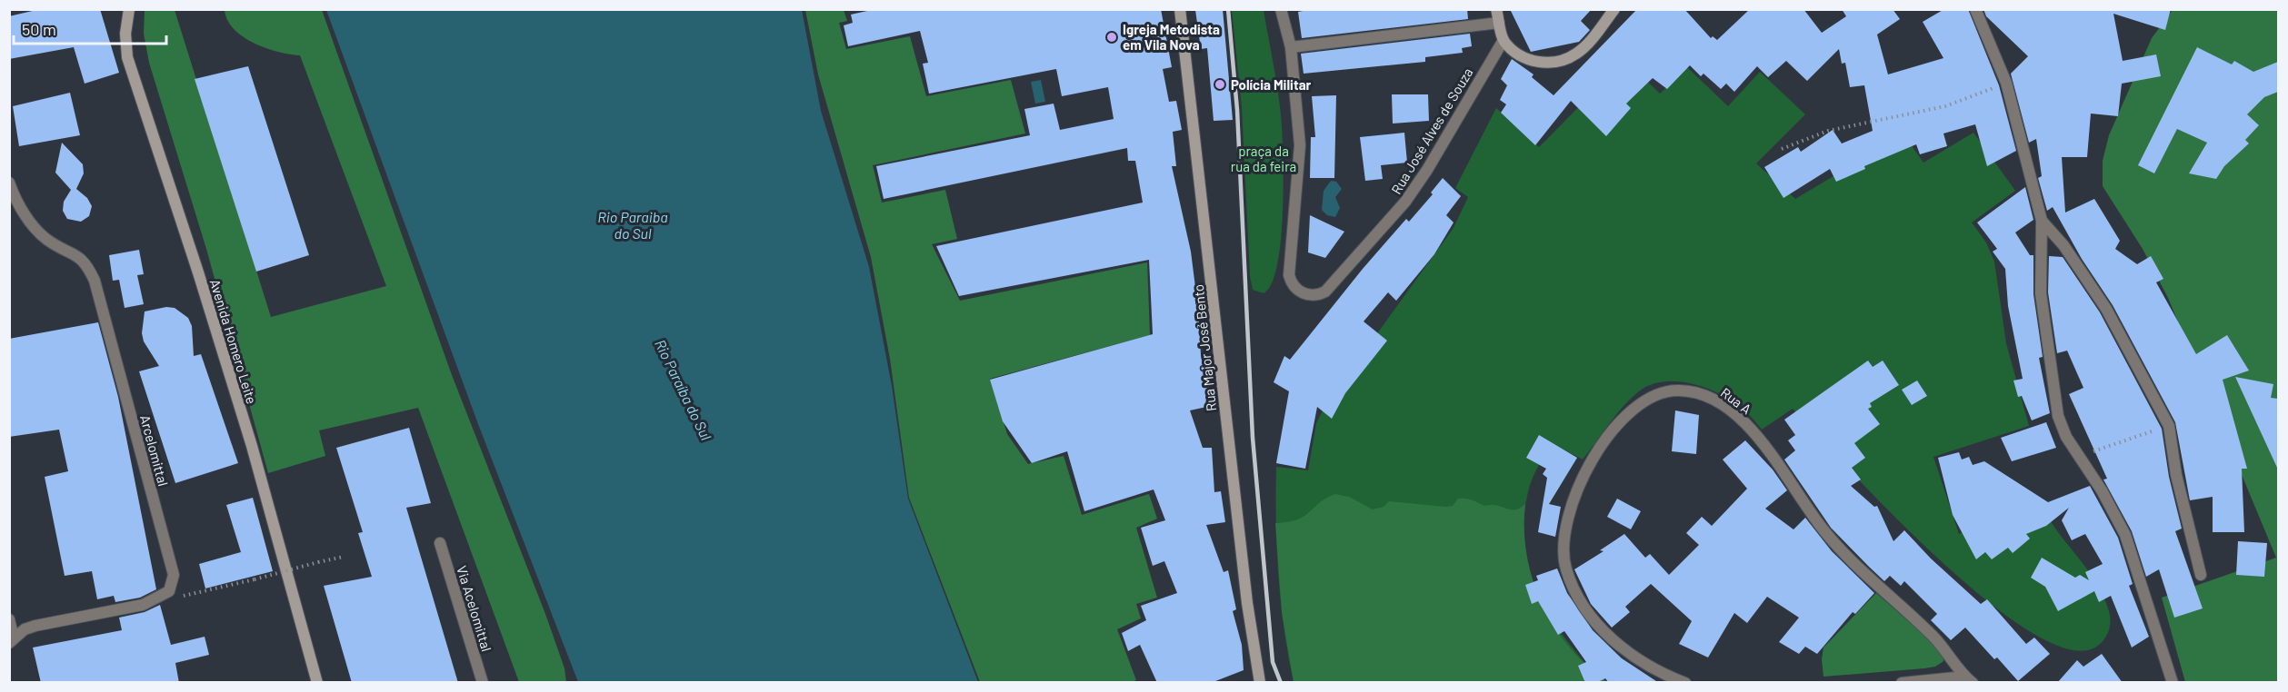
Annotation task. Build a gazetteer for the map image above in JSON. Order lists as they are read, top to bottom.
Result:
{
  "streets": {
    "street": [
      "Rua José Alves de Souza",
      "Avenida Homero Leite",
      "Rua Major José Bento",
      "Rua A",
      "Arcelomittal",
      "Via Acelomittal"
    ]
  },
  "water": ["Rio Paraiba do Sul", "Rio Paraíba do Sul"],
  "parks": ["praça da rua da feira"],
  "places": ["Igreja Metodista em Vila Nova", "Polícia Militar"],
  "scale_bar": "50 m"
}
